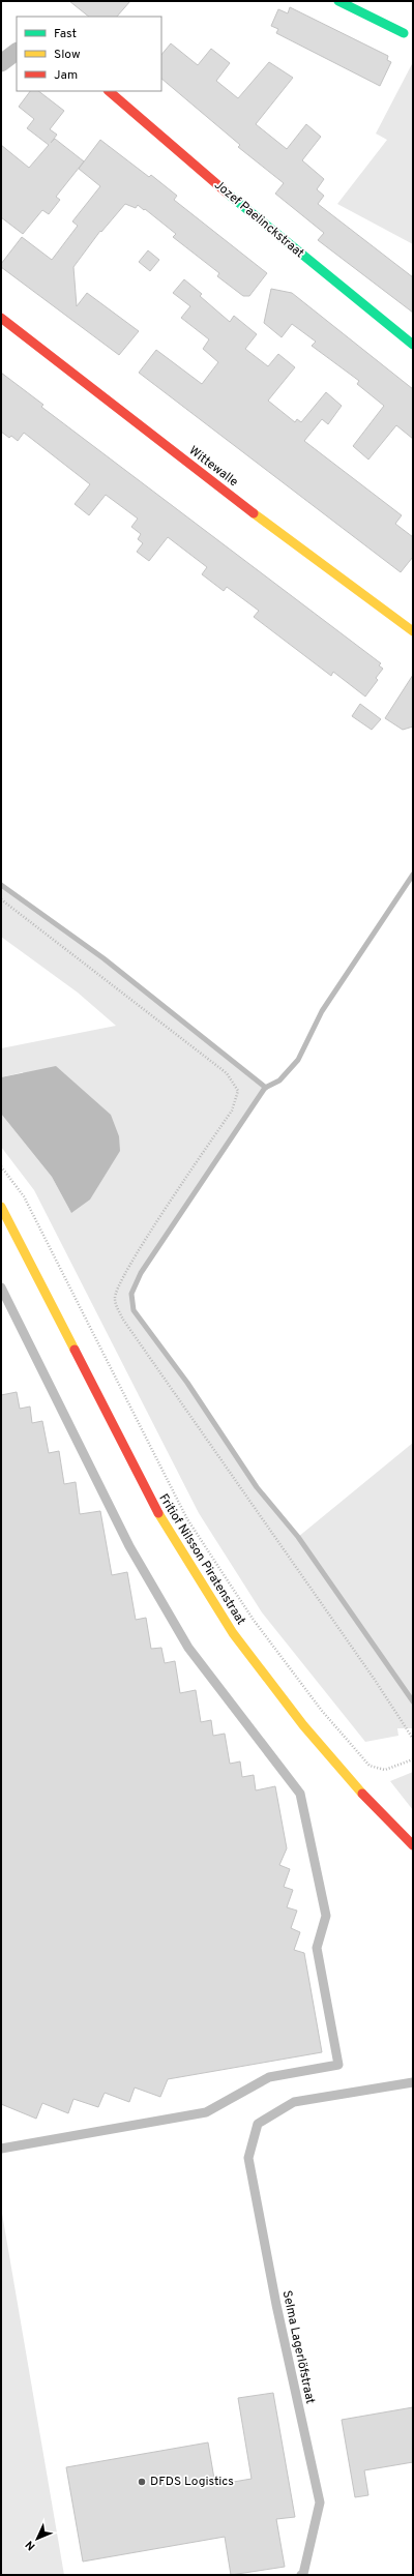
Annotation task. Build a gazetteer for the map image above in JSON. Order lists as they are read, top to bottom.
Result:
{
  "streets": {
    "street": ["Jozef Paelinckstraat", "Wittewalle", "Fritiof Nilsson Piratenstraat"],
    "lane": ["Selma Lagerlöfstraat"]
  },
  "places": ["DFDS Logistics"],
  "legend": ["Fast", "Slow", "Jam"],
  "north": "bottom left"
}
